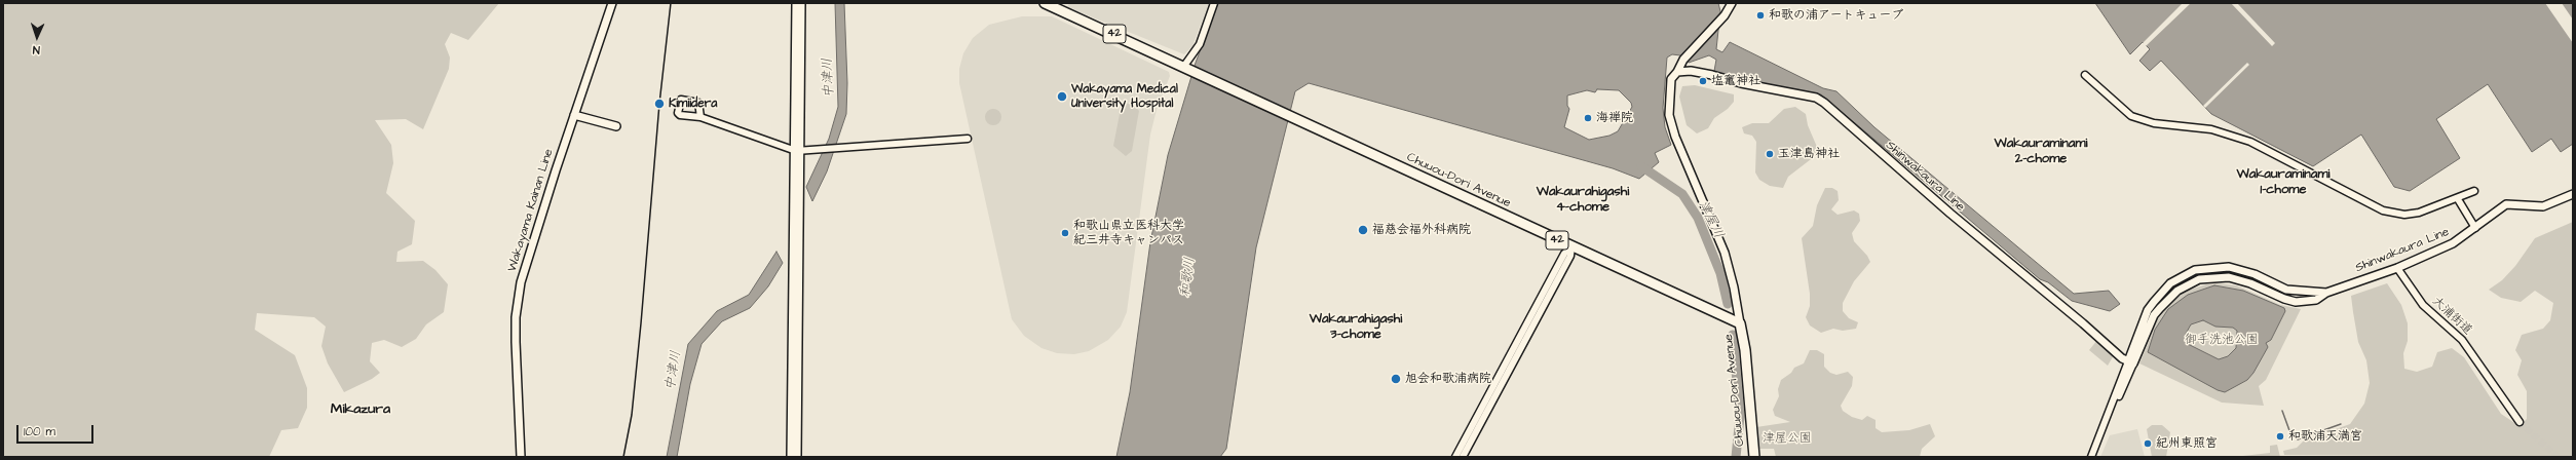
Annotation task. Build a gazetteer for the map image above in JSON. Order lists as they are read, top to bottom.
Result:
{
  "streets": {
    "highway": ["42", "Chuuou-Dori Avenue"],
    "main road": ["Shinwakaura Line", "Wakayama Kainan Line"],
    "street": ["大浦街道"]
  },
  "crossings": [
    ["Shinwakaura Line", "大浦街道"]
  ],
  "districts": [
    "Wakauraminami 2-chome",
    "Wakauraminami 1-chome",
    "Wakaurahigashi 4-chome",
    "Wakaurahigashi 3-chome",
    "Mikazura"
  ],
  "water": ["中津川", "津屋川", "和歌川"],
  "parks": ["御手洗池公園", "津屋公園"],
  "places": [
    "和歌の浦アートキューブ",
    "塩竃神社",
    "Wakayama Medical University Hospital",
    "Kimiidera",
    "海禅院",
    "玉津島神社",
    "福慈会福外科病院",
    "和歌山県立医科大学 紀三井寺キャンパス",
    "旭会和歌浦病院",
    "和歌浦天満宮",
    "紀州東照宮"
  ],
  "scale_bar": "100 m",
  "north": "bottom"
}
